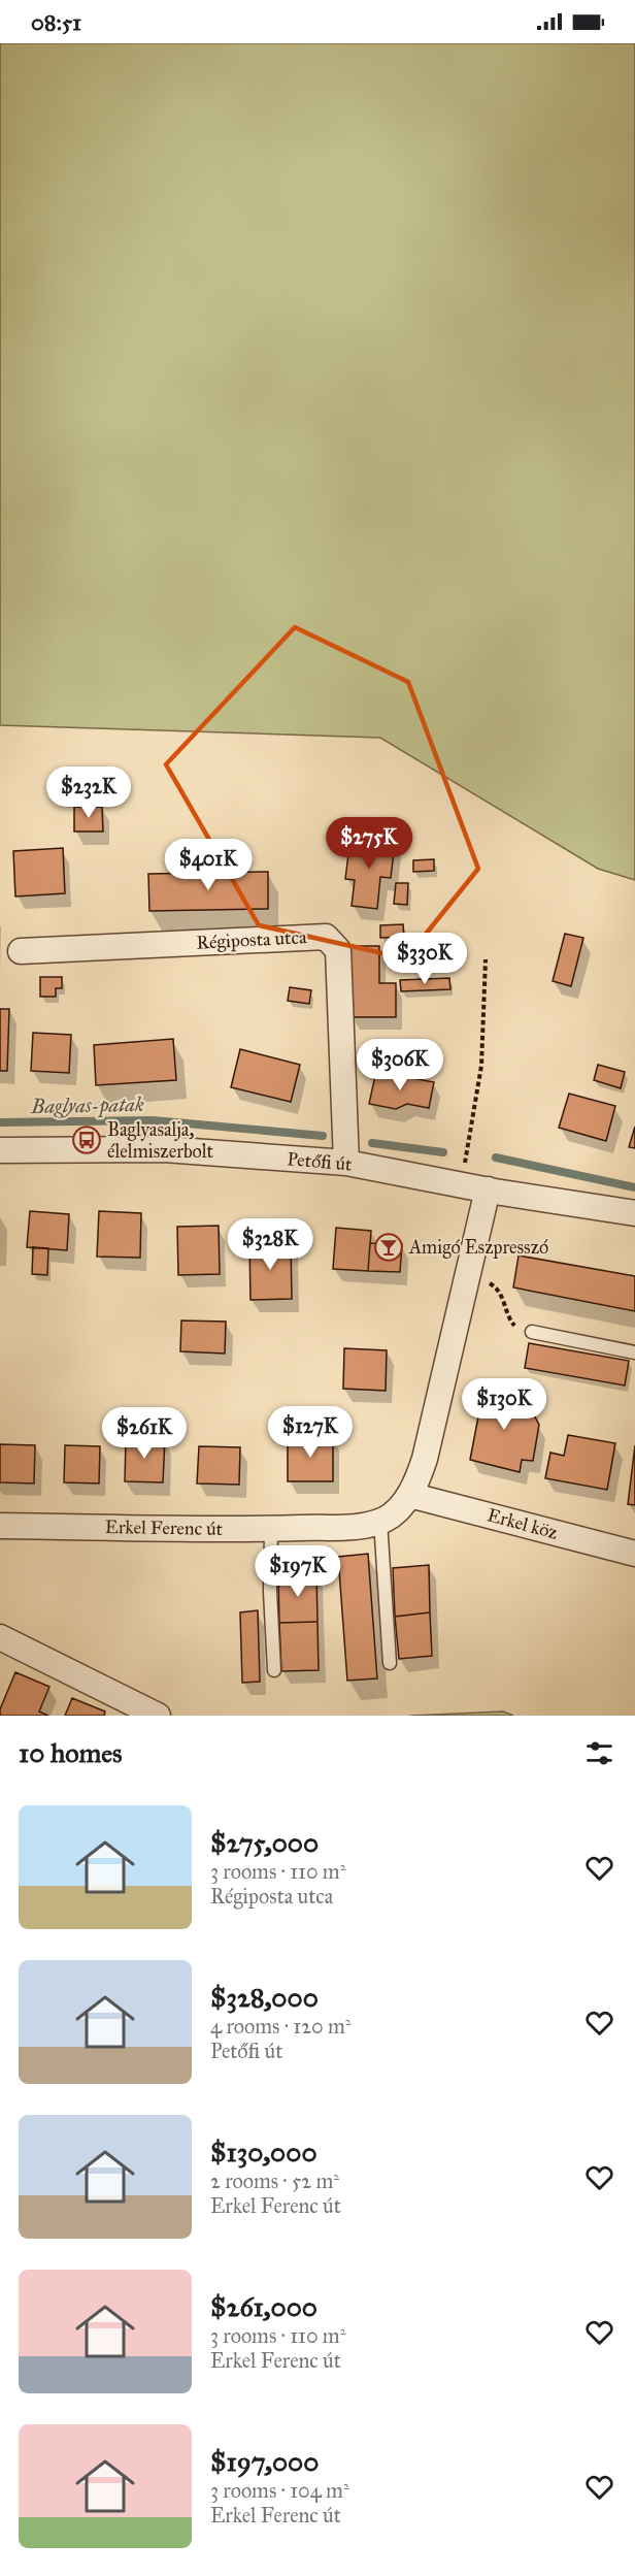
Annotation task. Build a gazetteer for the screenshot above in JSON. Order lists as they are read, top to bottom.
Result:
{
  "streets": {
    "street": [
      "Régiposta utca",
      "Petőfi út",
      "Erkel köz",
      "Erkel Ferenc út"
    ]
  },
  "crossings": [
    ["Régiposta utca", "Petőfi út"],
    ["Petőfi út", "Erkel Ferenc út"],
    ["Erkel köz", "Erkel Ferenc út"]
  ],
  "water": ["Baglyas-patak"],
  "places": {
    "bus stop": ["Baglyasalja, élelmiszerbolt"],
    "bar": ["Amigó Eszpresszó"]
  },
  "page": {
    "status": "08:51",
    "price": [
      "$232K",
      "$275K",
      "$401K",
      "$330K",
      "$306K",
      "$328K",
      "$130K",
      "$127K",
      "$261K",
      "$197K"
    ],
    "heading": "10 homes",
    "list": [
      {
        "name": "$275,000",
        "note": "3 rooms · 110 m² · Régiposta utca"
      },
      {
        "name": "$328,000",
        "note": "4 rooms · 120 m² · Petőfi út"
      },
      {
        "name": "$130,000",
        "note": "2 rooms · 52 m² · Erkel Ferenc út"
      },
      {
        "name": "$261,000",
        "note": "3 rooms · 110 m² · Erkel Ferenc út"
      },
      {
        "name": "$197,000",
        "note": "3 rooms · 104 m² · Erkel Ferenc út"
      }
    ]
  }
}
